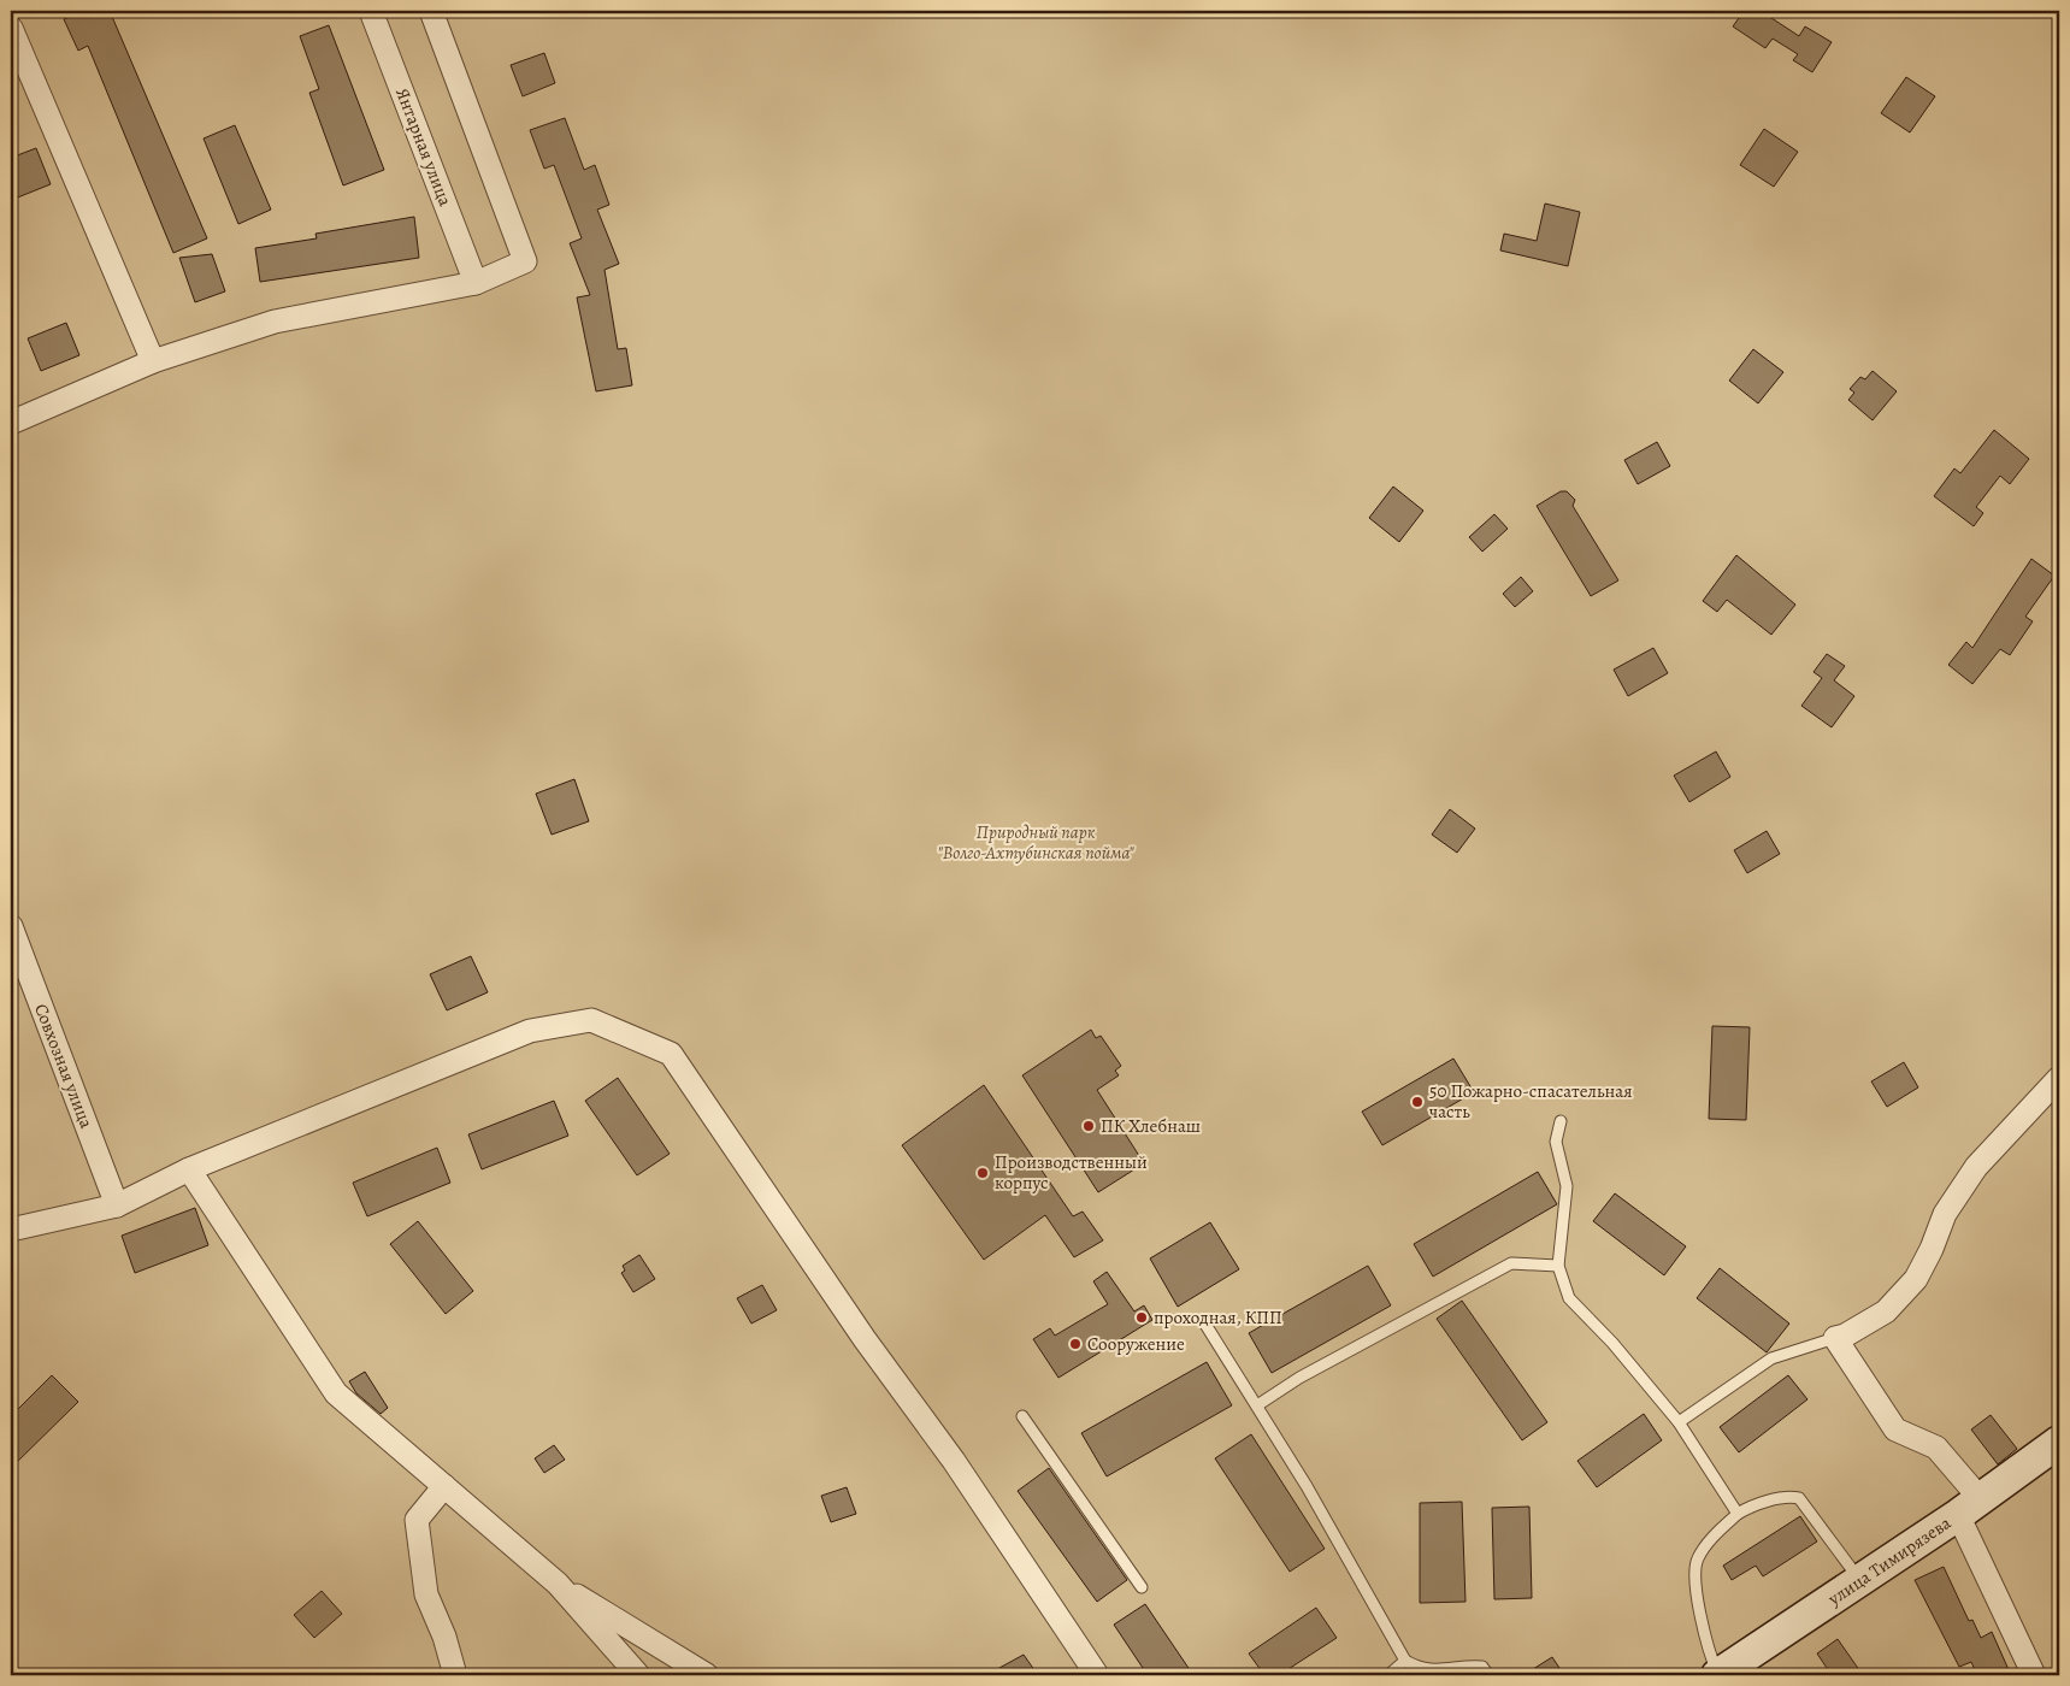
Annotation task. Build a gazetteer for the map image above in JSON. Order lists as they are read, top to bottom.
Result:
{
  "streets": {
    "street": ["Янтарная улица", "Совхозная улица", "улица Тимирязева"]
  },
  "parks": ["Природный парк \"Волго-Ахтубинская пойма\""],
  "places": [
    "50 Пожарно-спасательная часть",
    "ПК Хлебнаш",
    "Производственный корпус",
    "проходная, КПП",
    "Сооружение"
  ]
}
